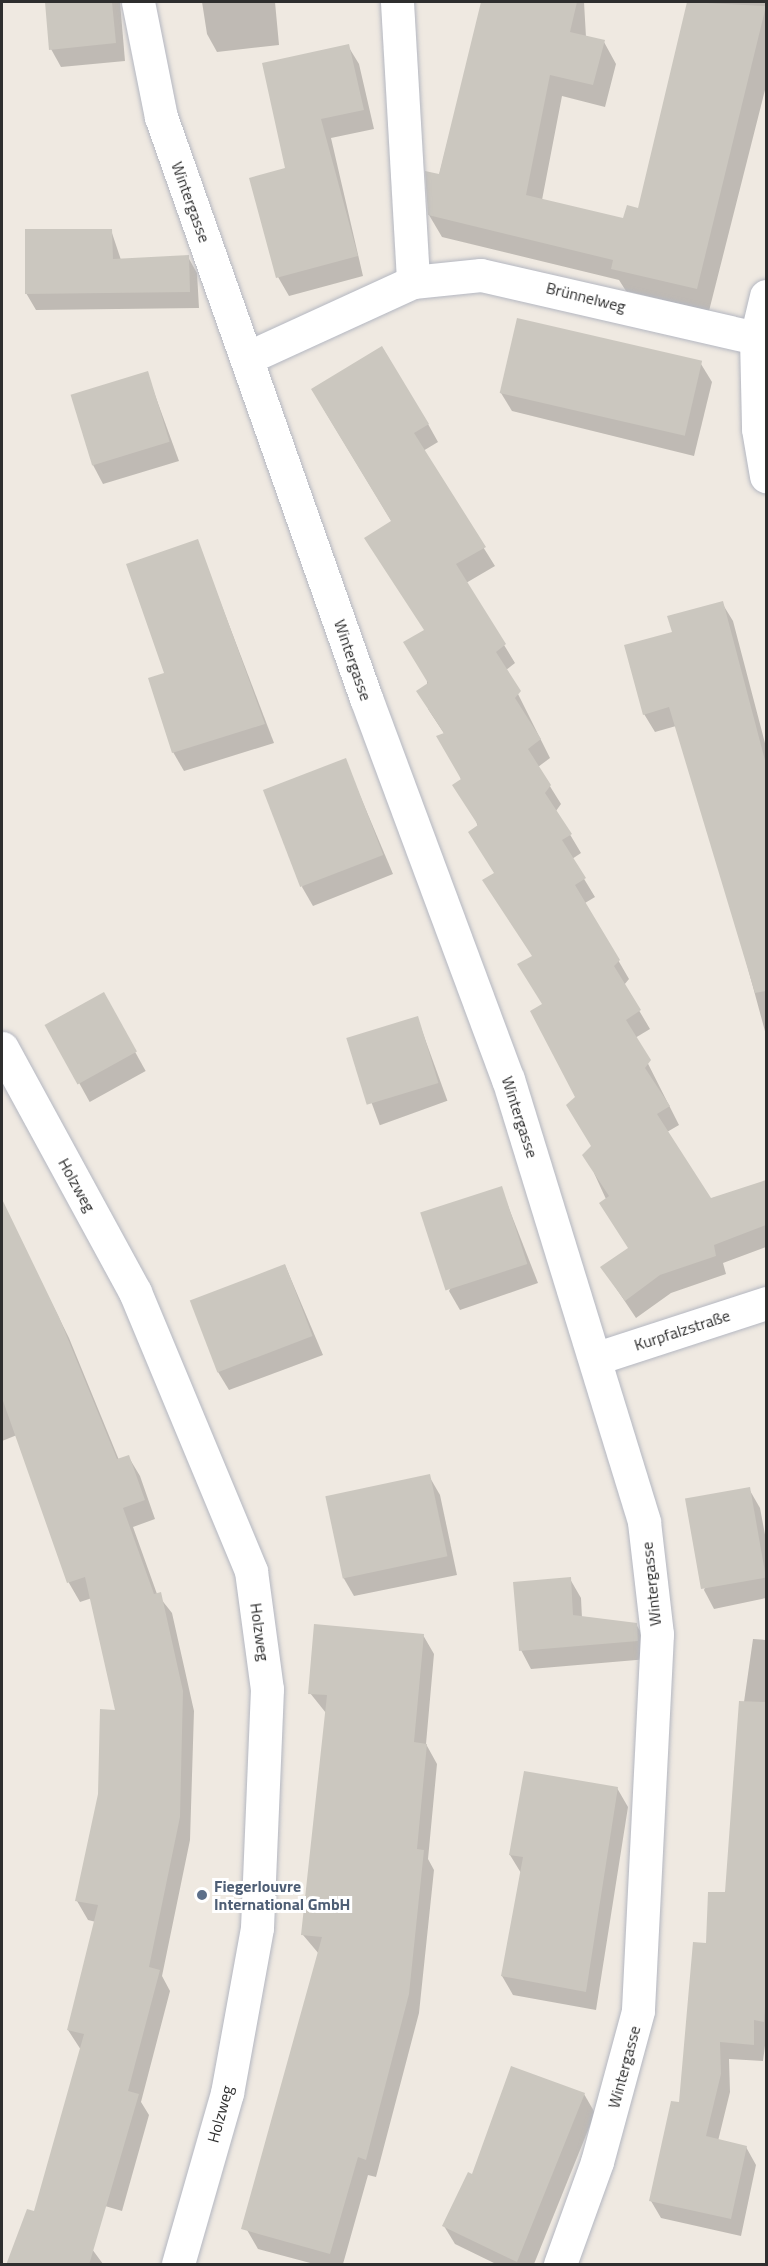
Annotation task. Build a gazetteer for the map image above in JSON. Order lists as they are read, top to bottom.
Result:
{
  "streets": {
    "street": [
      "Wintergasse",
      "Brünnelweg",
      "Holzweg",
      "Kurpfalzstraße"
    ]
  },
  "crossings": [
    ["Wintergasse", "Brünnelweg"],
    ["Wintergasse", "Kurpfalzstraße"]
  ],
  "places": ["Fiegerlouvre International GmbH"]
}
